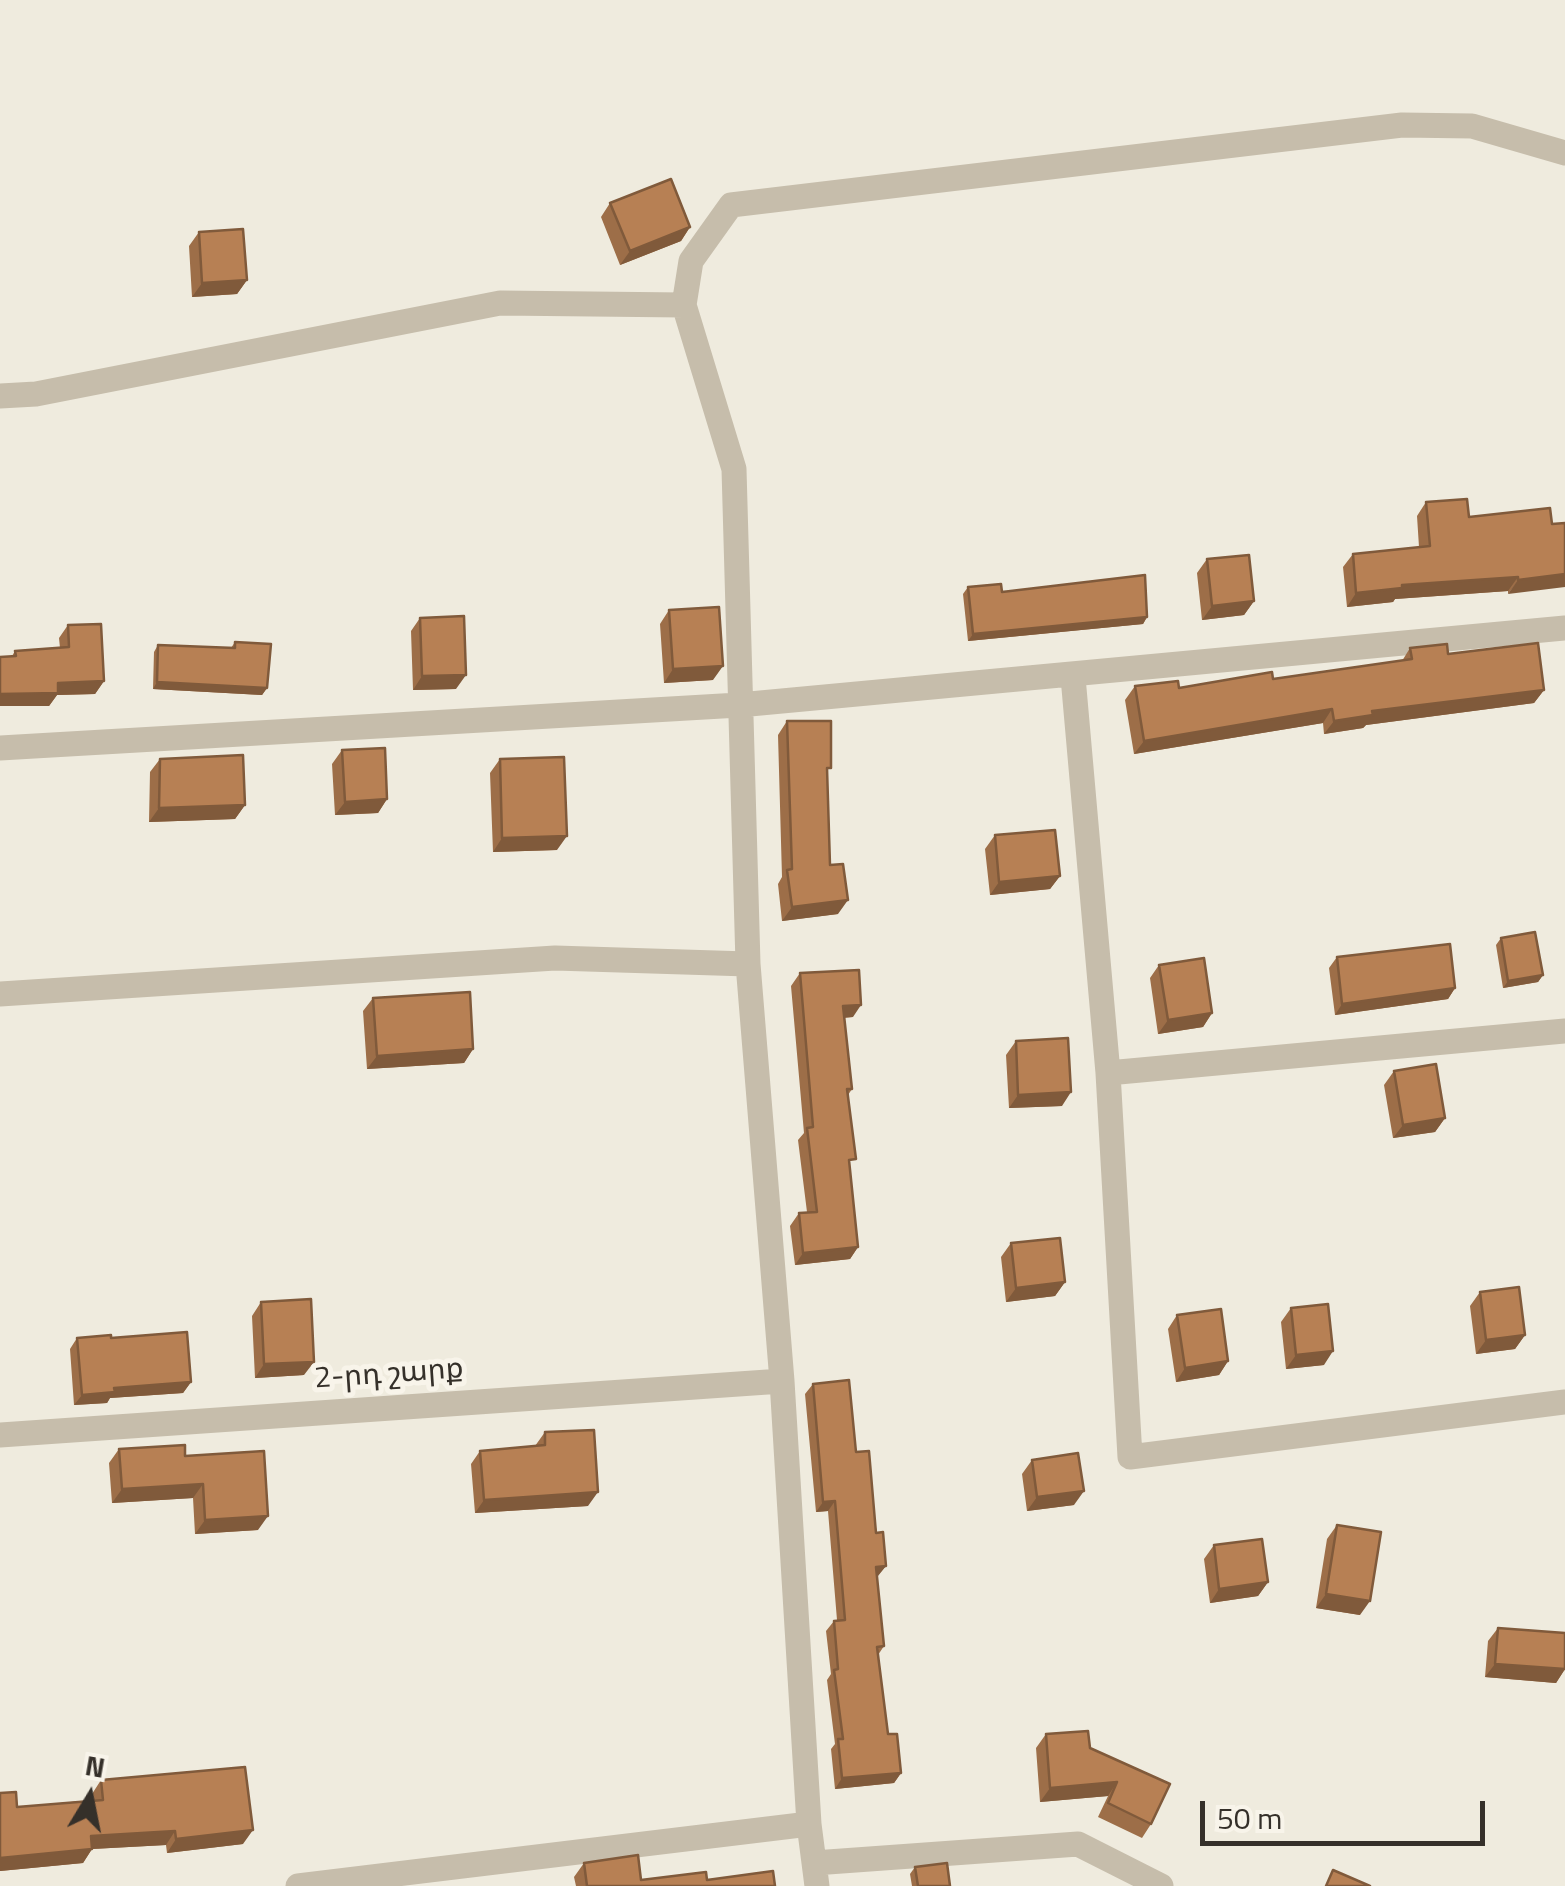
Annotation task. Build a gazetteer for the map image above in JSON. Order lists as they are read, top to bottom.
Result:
{
  "streets": {
    "street": ["2-րդ շարք"]
  },
  "scale_bar": "50 m",
  "north": "top"
}
